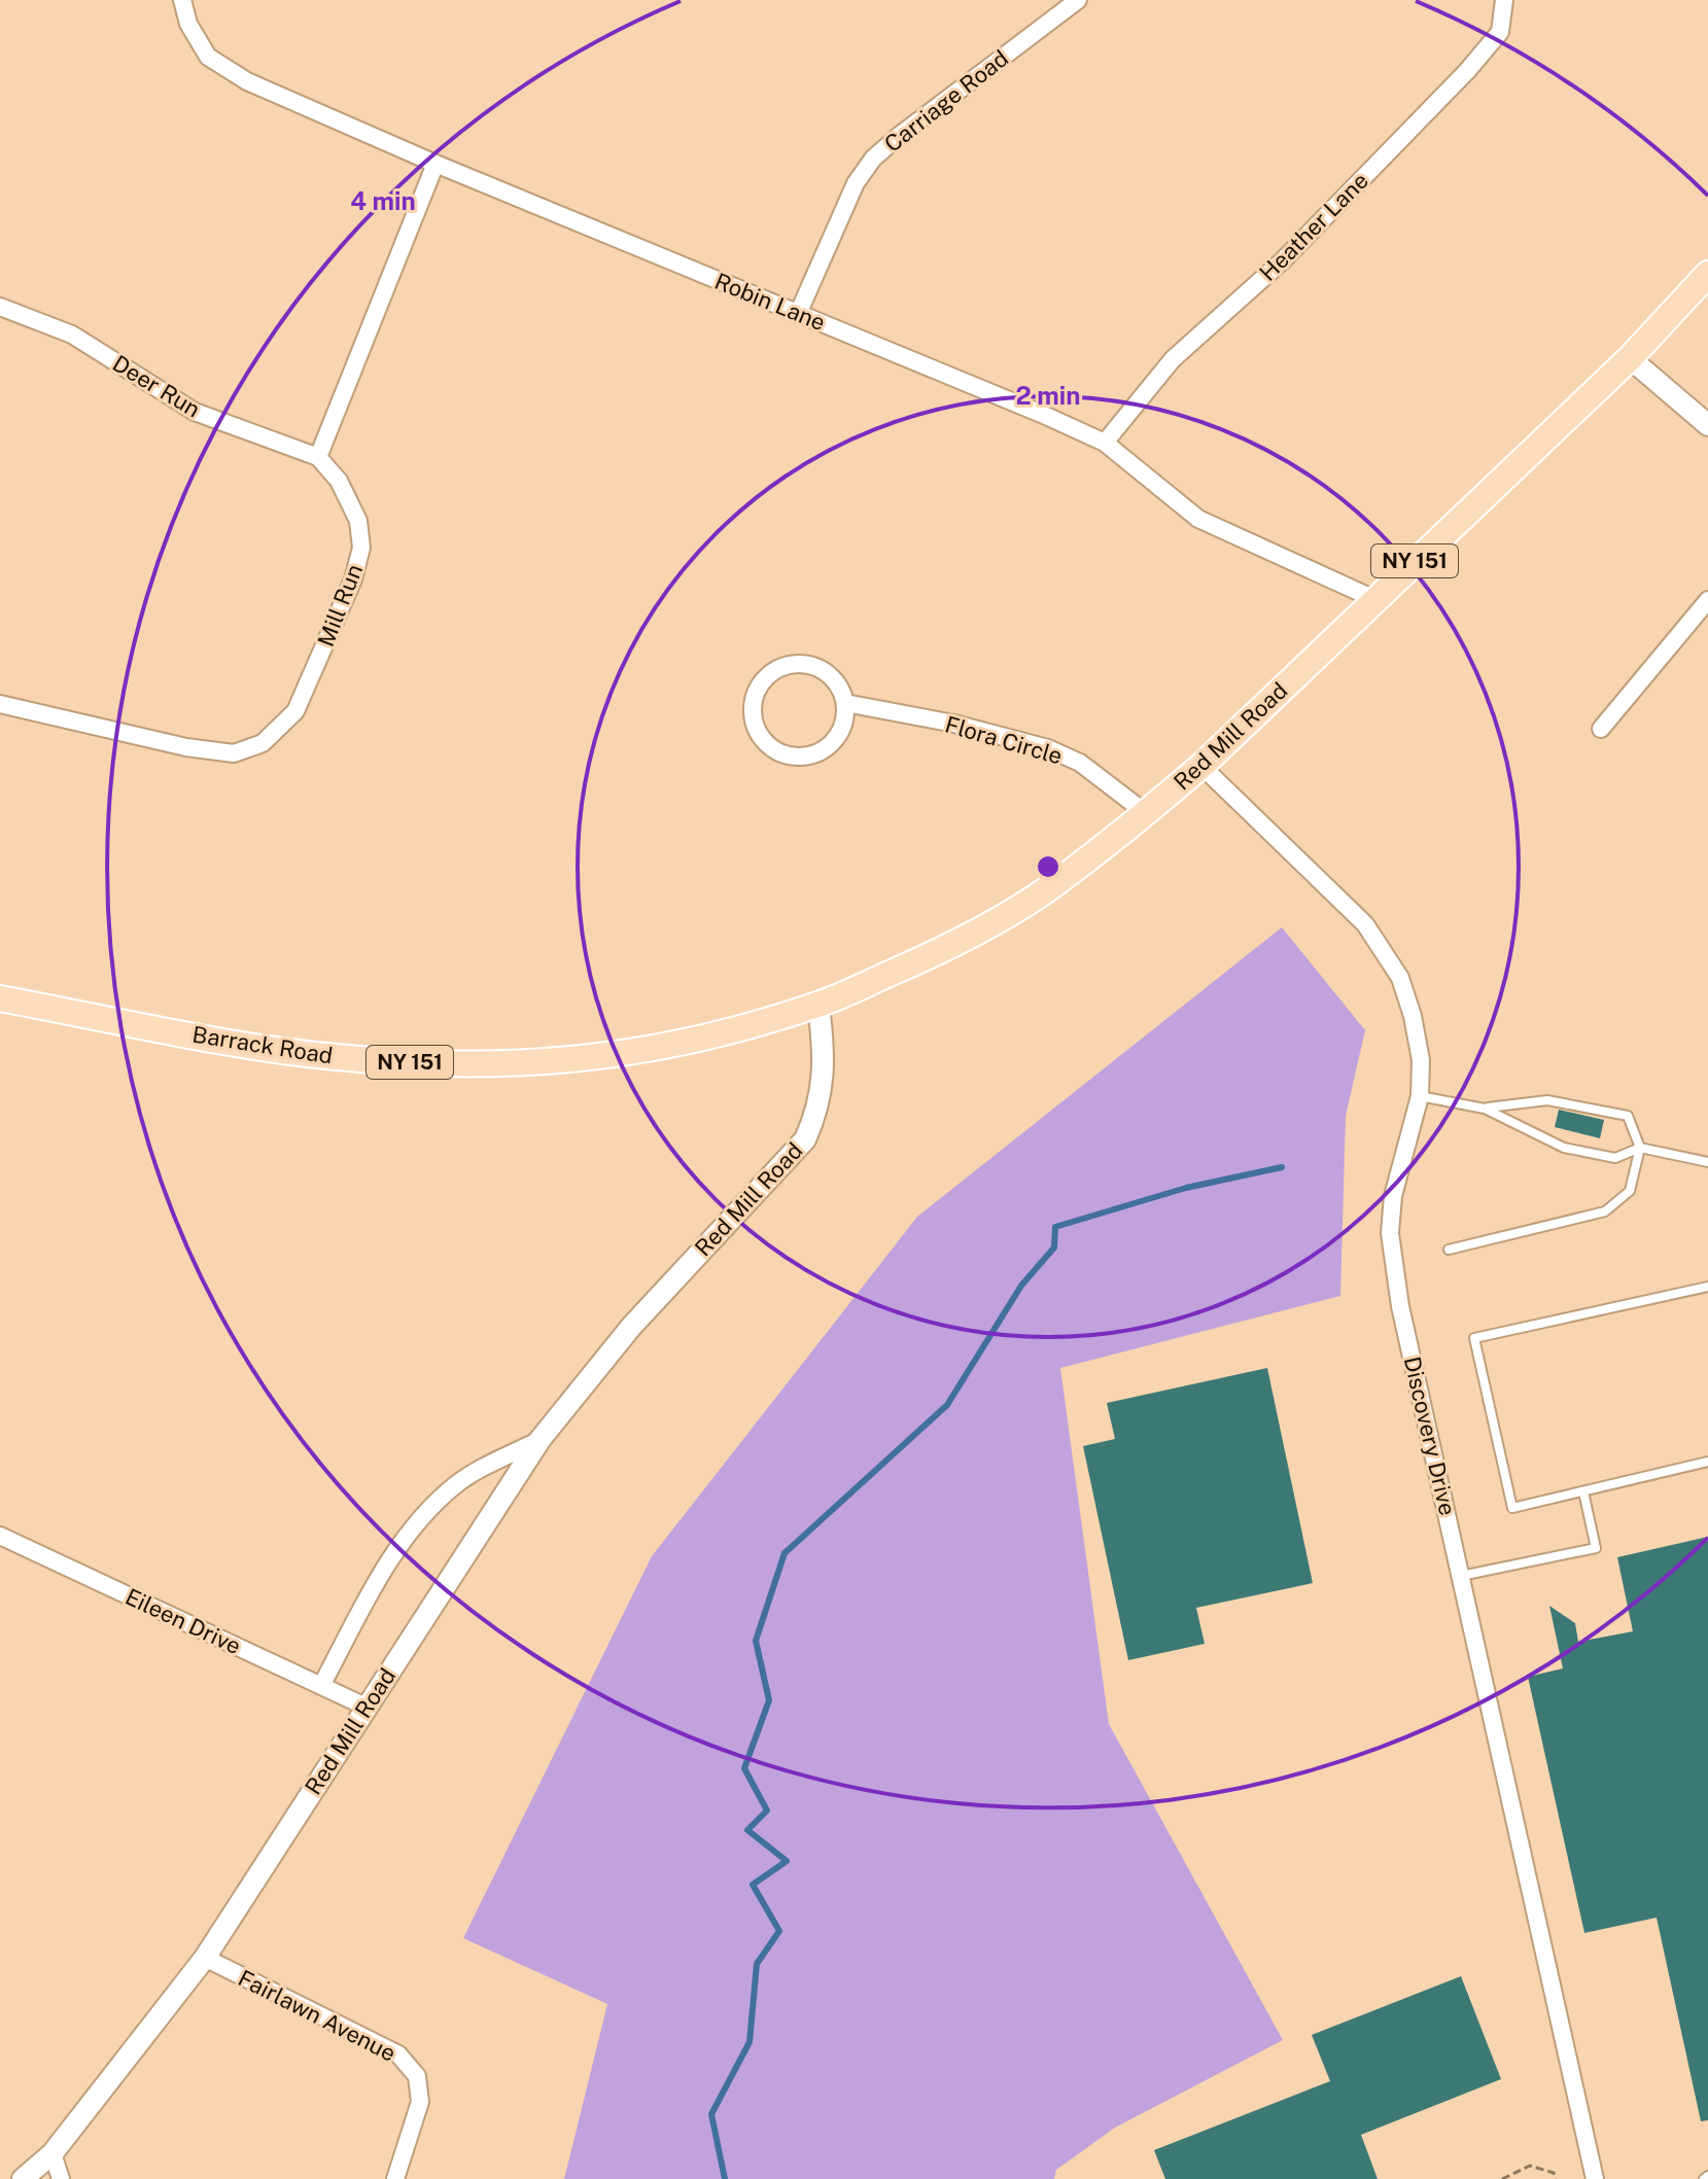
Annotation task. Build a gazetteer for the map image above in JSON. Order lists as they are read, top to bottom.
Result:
{
  "streets": {
    "main road": ["NY 151", "Red Mill Road", "Barrack Road"],
    "street": [
      "Carriage Road",
      "Heather Lane",
      "Robin Lane",
      "Deer Run",
      "Mill Run",
      "Flora Circle",
      "Discovery Drive",
      "Eileen Drive",
      "Fairlawn Avenue"
    ]
  },
  "crossings": [
    ["Carriage Road", "Robin Lane"],
    ["Heather Lane", "Robin Lane"],
    ["Robin Lane", "Red Mill Road"],
    ["Deer Run", "Mill Run"],
    ["Red Mill Road", "Flora Circle"],
    ["Red Mill Road", "Barrack Road"],
    ["Red Mill Road", "Discovery Drive"],
    ["Red Mill Road", "Eileen Drive"],
    ["Red Mill Road", "Fairlawn Avenue"]
  ],
  "rings": ["4 min", "2 min"]
}
